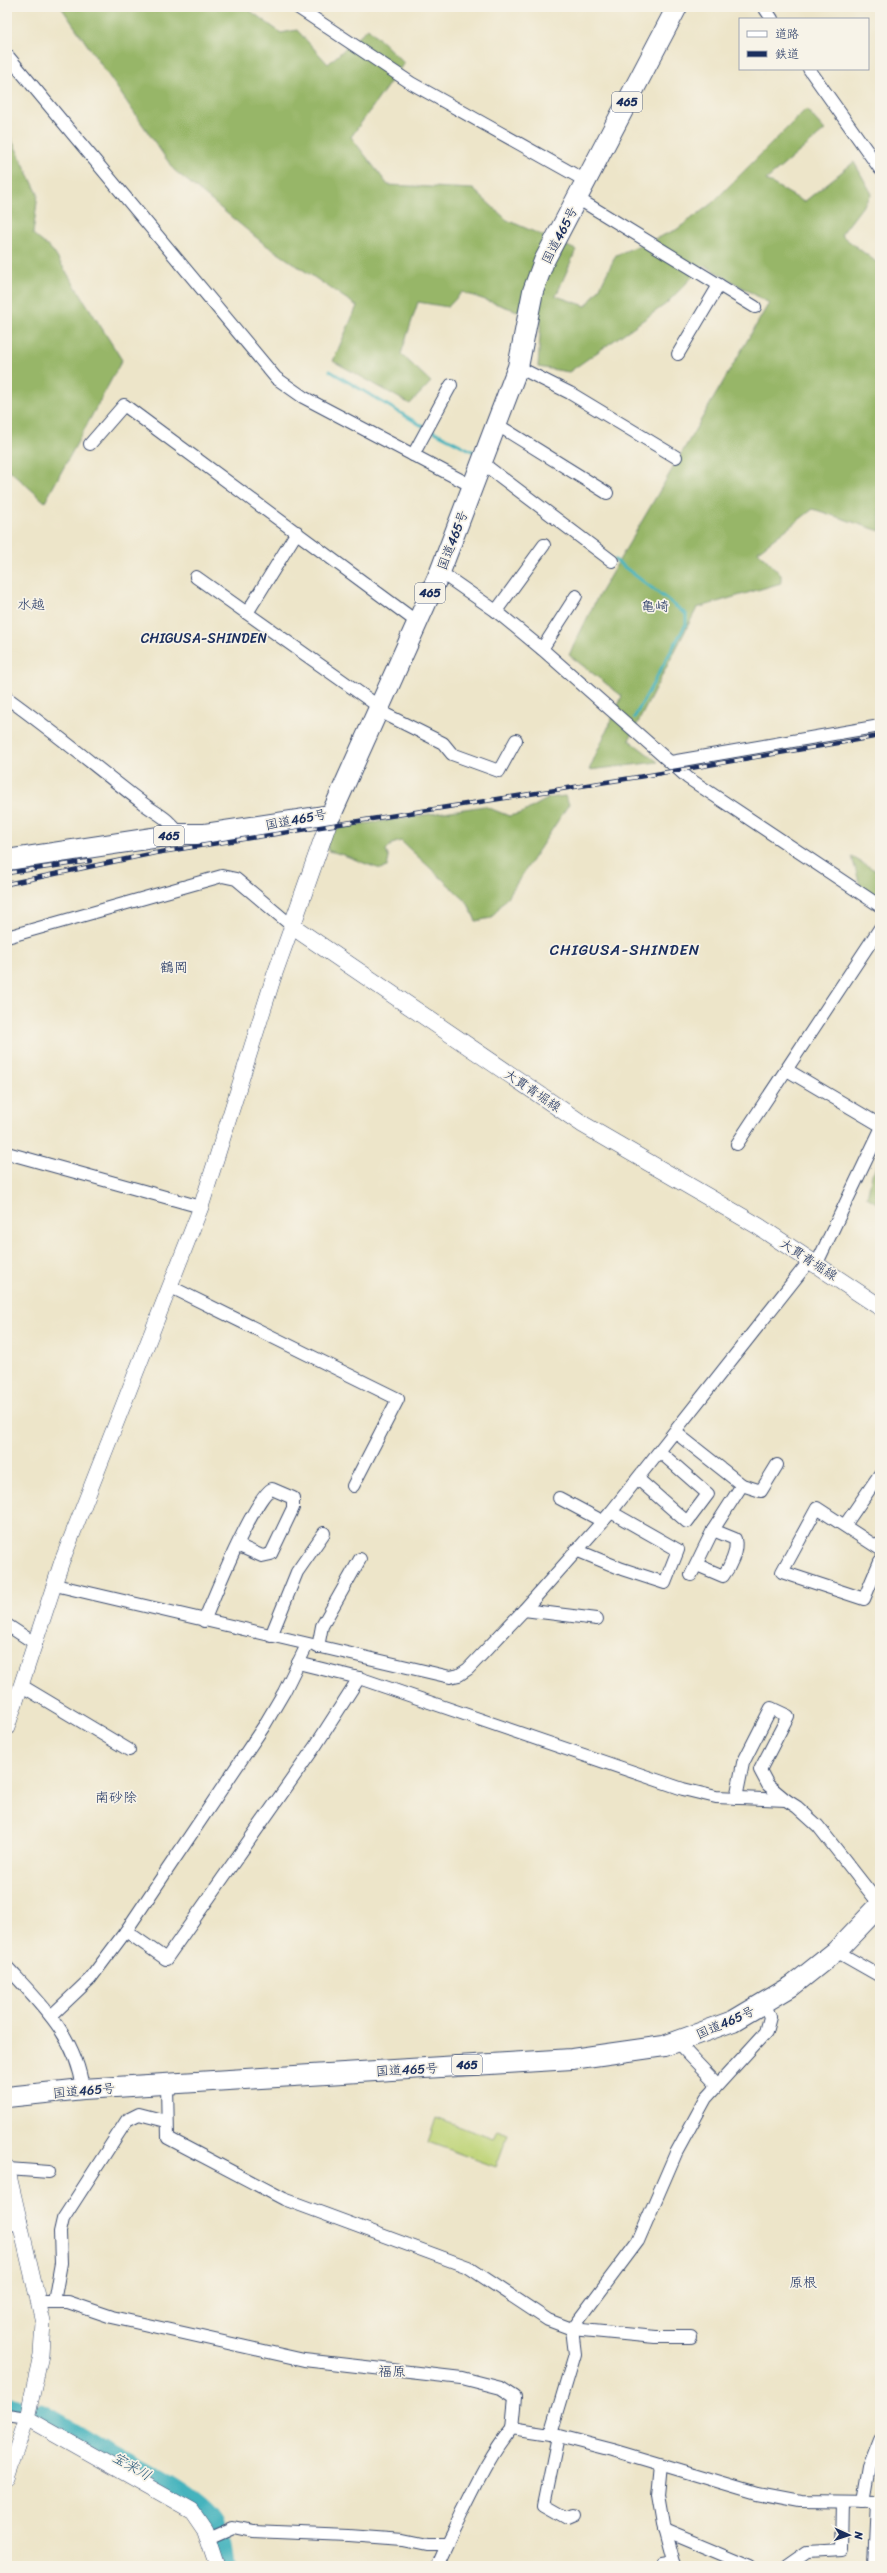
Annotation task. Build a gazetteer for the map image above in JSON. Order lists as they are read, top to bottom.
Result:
{
  "streets": {
    "highway": ["465", "国道465号"],
    "main road": ["大貫青堀線"]
  },
  "districts": [
    "水越",
    "亀崎",
    "CHIGUSA-SHINDEN",
    "CHIGUSA-SHINDEN",
    "鶴岡",
    "南砂除",
    "原根",
    "福原"
  ],
  "water": ["宝来川"],
  "legend": ["道路", "鉄道"],
  "north": "right"
}
